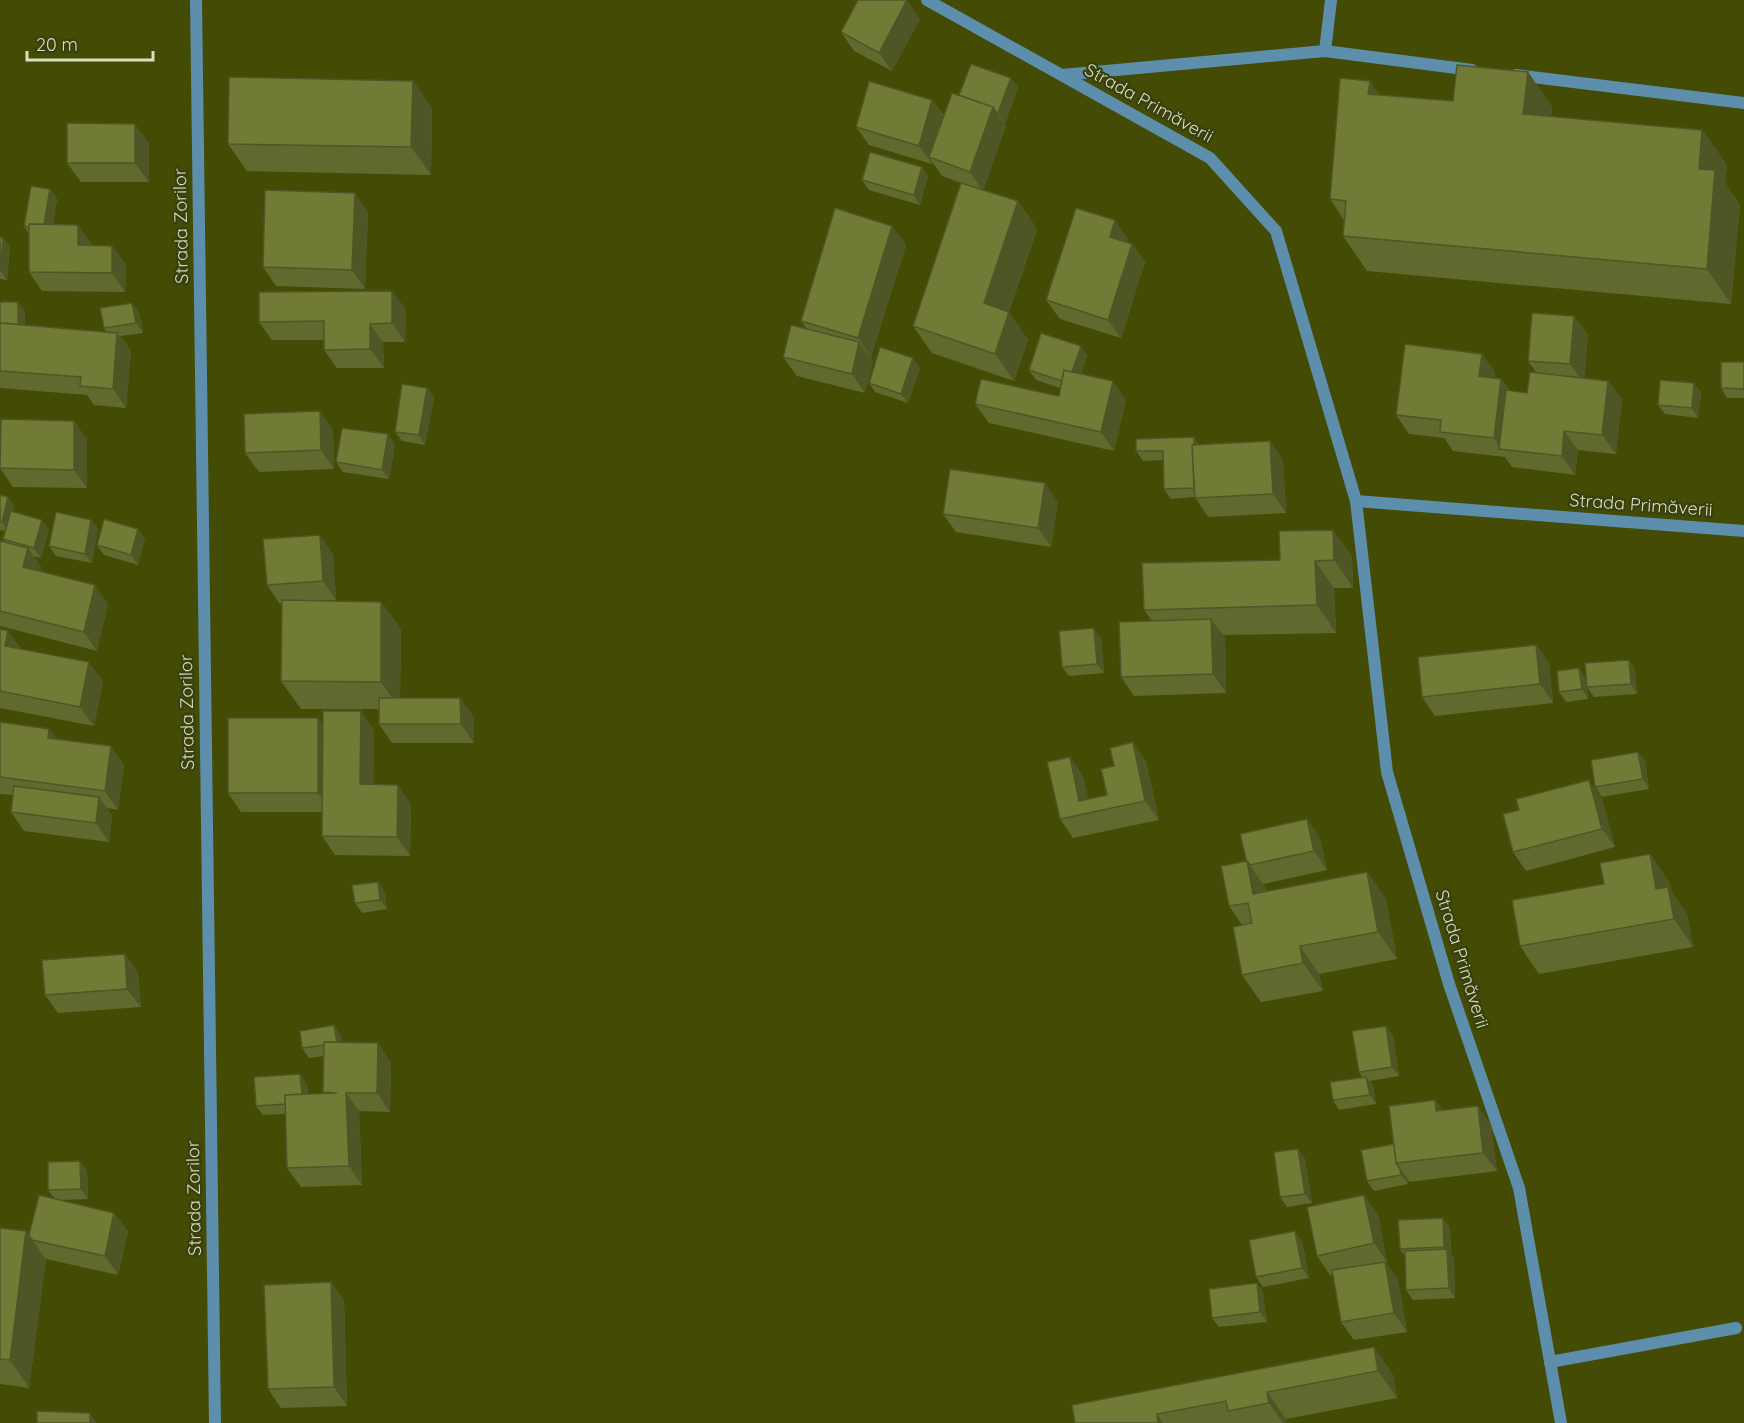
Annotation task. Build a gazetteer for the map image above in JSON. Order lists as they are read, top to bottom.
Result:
{
  "streets": {
    "street": ["Strada Primăverii", "Strada Zorilor"]
  },
  "scale_bar": "20 m"
}
